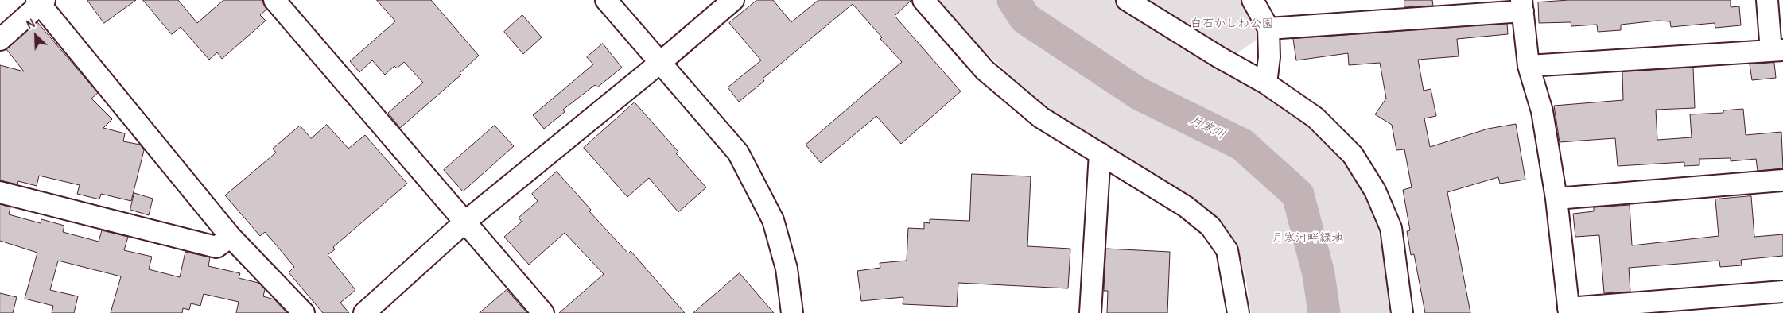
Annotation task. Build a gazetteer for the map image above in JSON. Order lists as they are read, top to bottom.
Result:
{
  "water": ["月寒川"],
  "parks": ["白石かしわ公園", "月寒河畔緑地"],
  "north": "top left"
}
